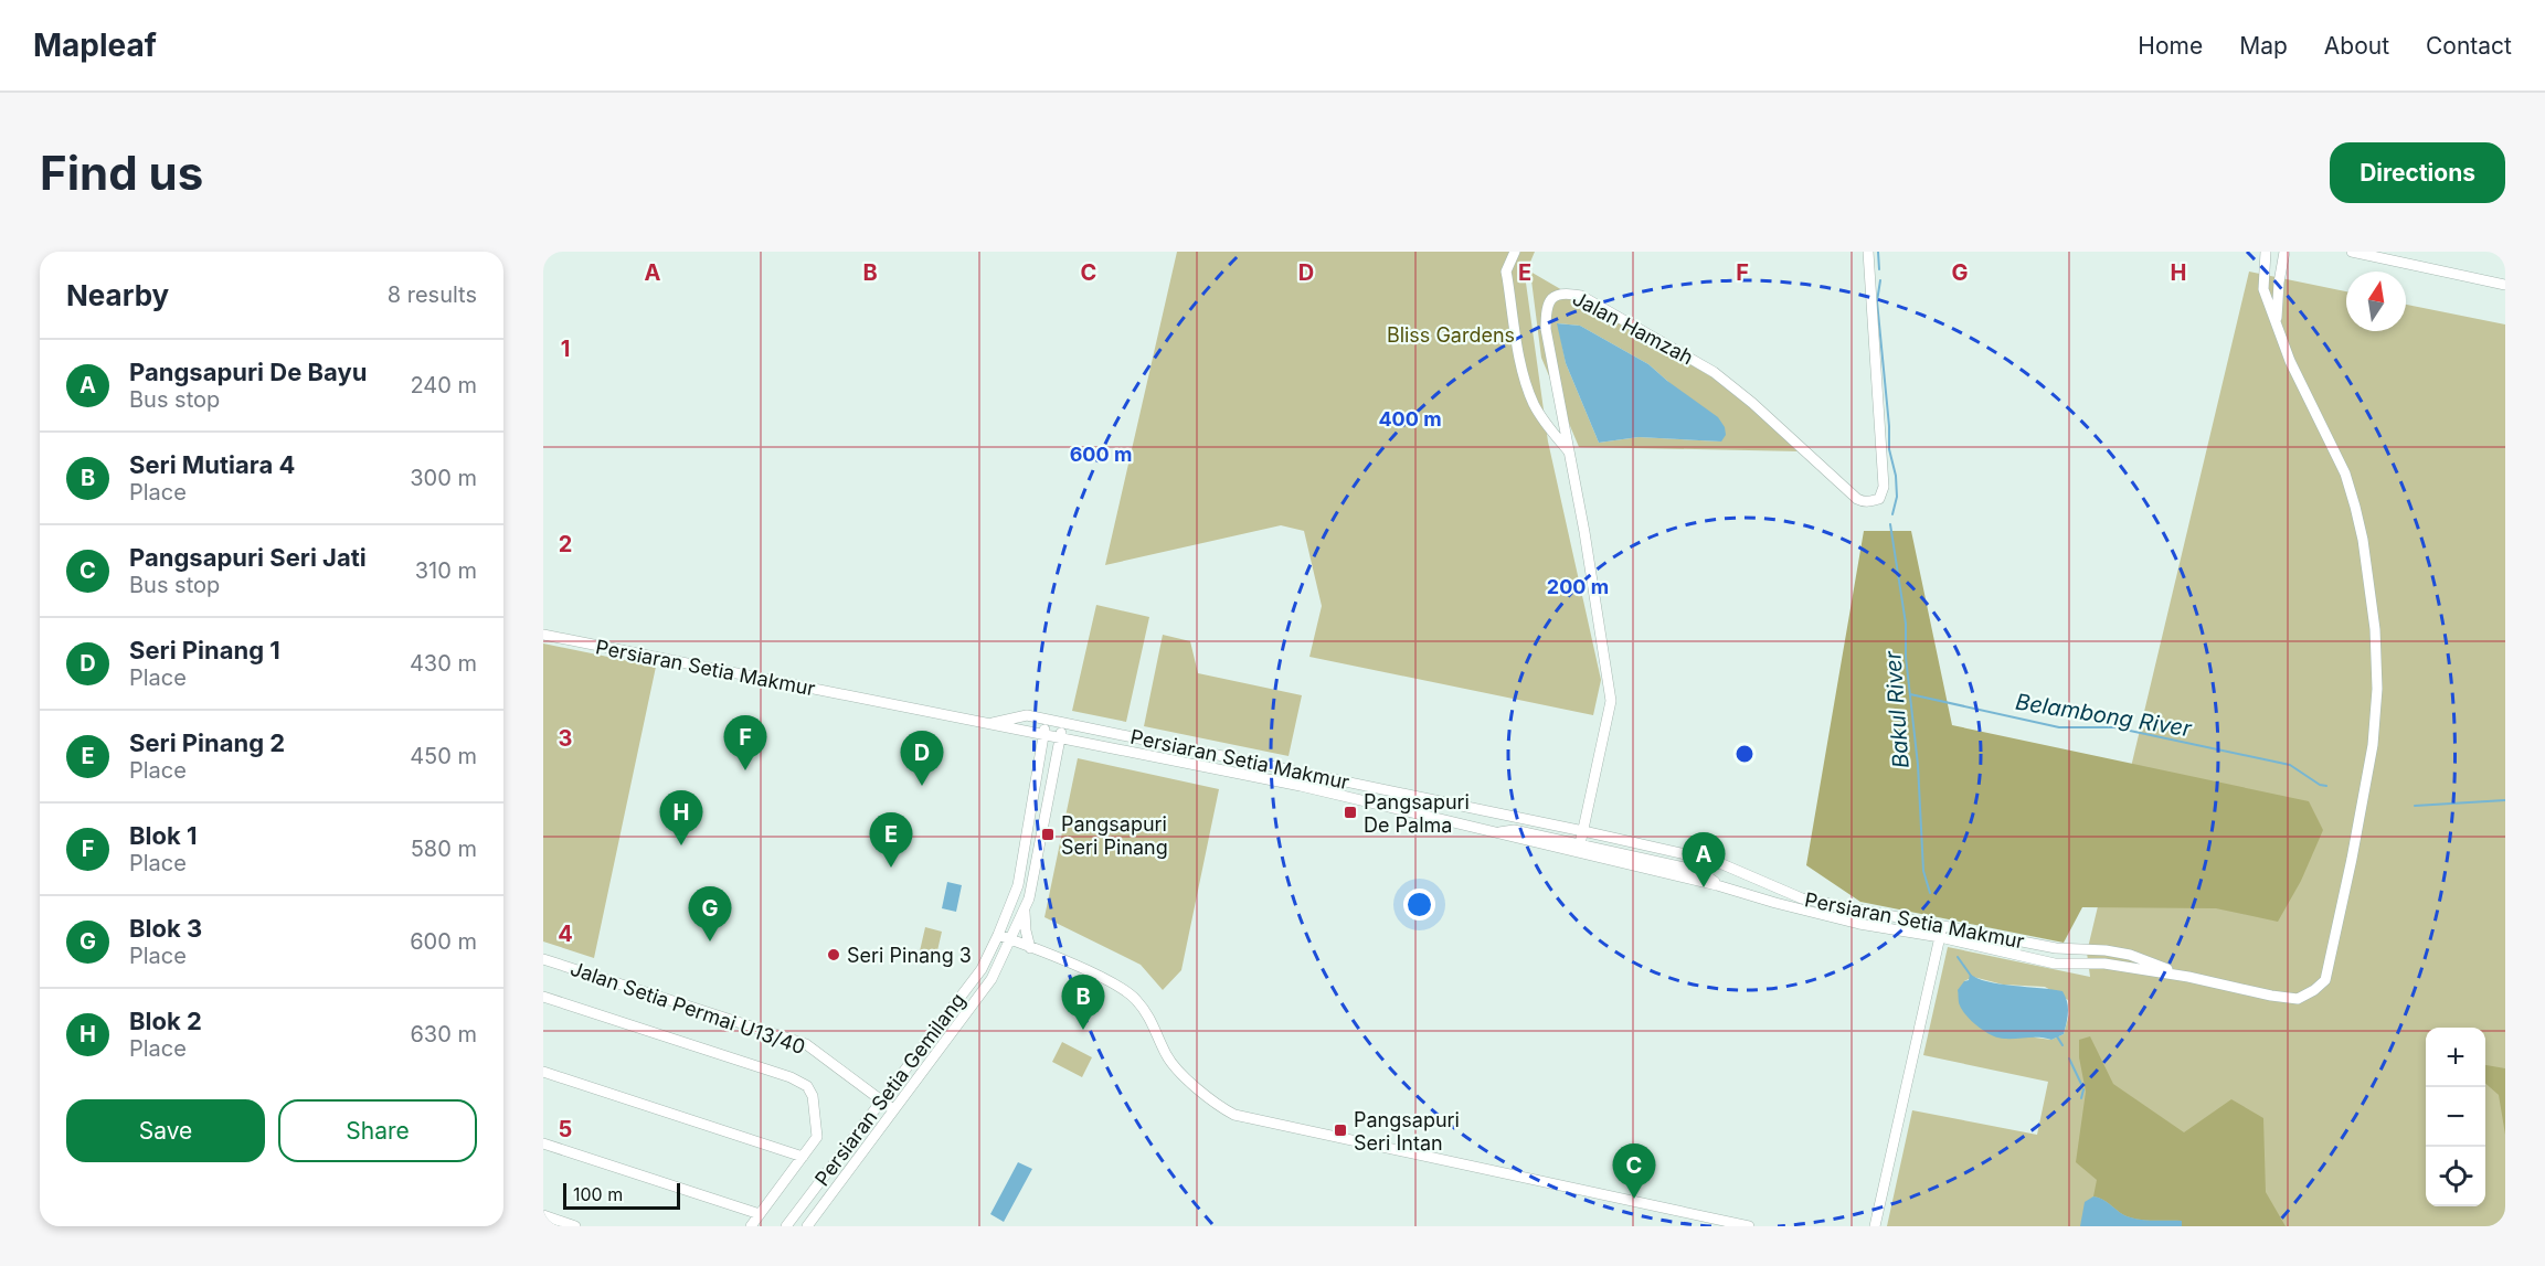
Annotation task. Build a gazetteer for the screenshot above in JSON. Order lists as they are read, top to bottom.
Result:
{
  "streets": {
    "street": [
      "Jalan Hamzah",
      "Persiaran Setia Makmur",
      "Jalan Setia Permai U13/40",
      "Persiaran Setia Gemilang"
    ]
  },
  "crossings": [
    ["Jalan Hamzah", "Persiaran Setia Makmur"],
    ["Persiaran Setia Makmur", "Persiaran Setia Gemilang"],
    ["Jalan Setia Permai U13/40", "Persiaran Setia Gemilang"]
  ],
  "water": ["Bakul River", "Belambong River"],
  "parks": ["Bliss Gardens"],
  "places": {
    "transit": ["Pangsapuri De Palma", "Pangsapuri Seri Pinang", "Pangsapuri Seri Intan"],
    "other": ["Seri Pinang 3"]
  },
  "scale_bar": "100 m",
  "north": "top",
  "page": {
    "header": "Mapleaf",
    "nav": [
      "Home",
      "Map",
      "About",
      "Contact"
    ],
    "buttons": [
      "Directions",
      ["Save", "Share"]
    ],
    "title": "Find us",
    "heading": ["Nearby", "8 results"],
    "list": [
      {
        "mark": "A",
        "name": "Pangsapuri De Bayu",
        "note": "Bus stop",
        "value": "240 m"
      },
      {
        "mark": "B",
        "name": "Seri Mutiara 4",
        "note": "Place",
        "value": "300 m"
      },
      {
        "mark": "C",
        "name": "Pangsapuri Seri Jati",
        "note": "Bus stop",
        "value": "310 m"
      },
      {
        "mark": "D",
        "name": "Seri Pinang 1",
        "note": "Place",
        "value": "430 m"
      },
      {
        "mark": "E",
        "name": "Seri Pinang 2",
        "note": "Place",
        "value": "450 m"
      },
      {
        "mark": "F",
        "name": "Blok 1",
        "note": "Place",
        "value": "580 m"
      },
      {
        "mark": "G",
        "name": "Blok 3",
        "note": "Place",
        "value": "600 m"
      },
      {
        "mark": "H",
        "name": "Blok 2",
        "note": "Place",
        "value": "630 m"
      }
    ],
    "pins": [
      "F",
      "D",
      "H",
      "E",
      "A",
      "G",
      "B",
      "C"
    ],
    "map_buttons": ["+", "−"],
    "scale": "100 m"
  },
  "grid": {
    "columns": [
      "A",
      "B",
      "C",
      "D",
      "E",
      "F",
      "G",
      "H"
    ],
    "rows": [
      "1",
      "2",
      "3",
      "4",
      "5"
    ]
  },
  "rings": ["400 m", "600 m", "200 m"]
}
